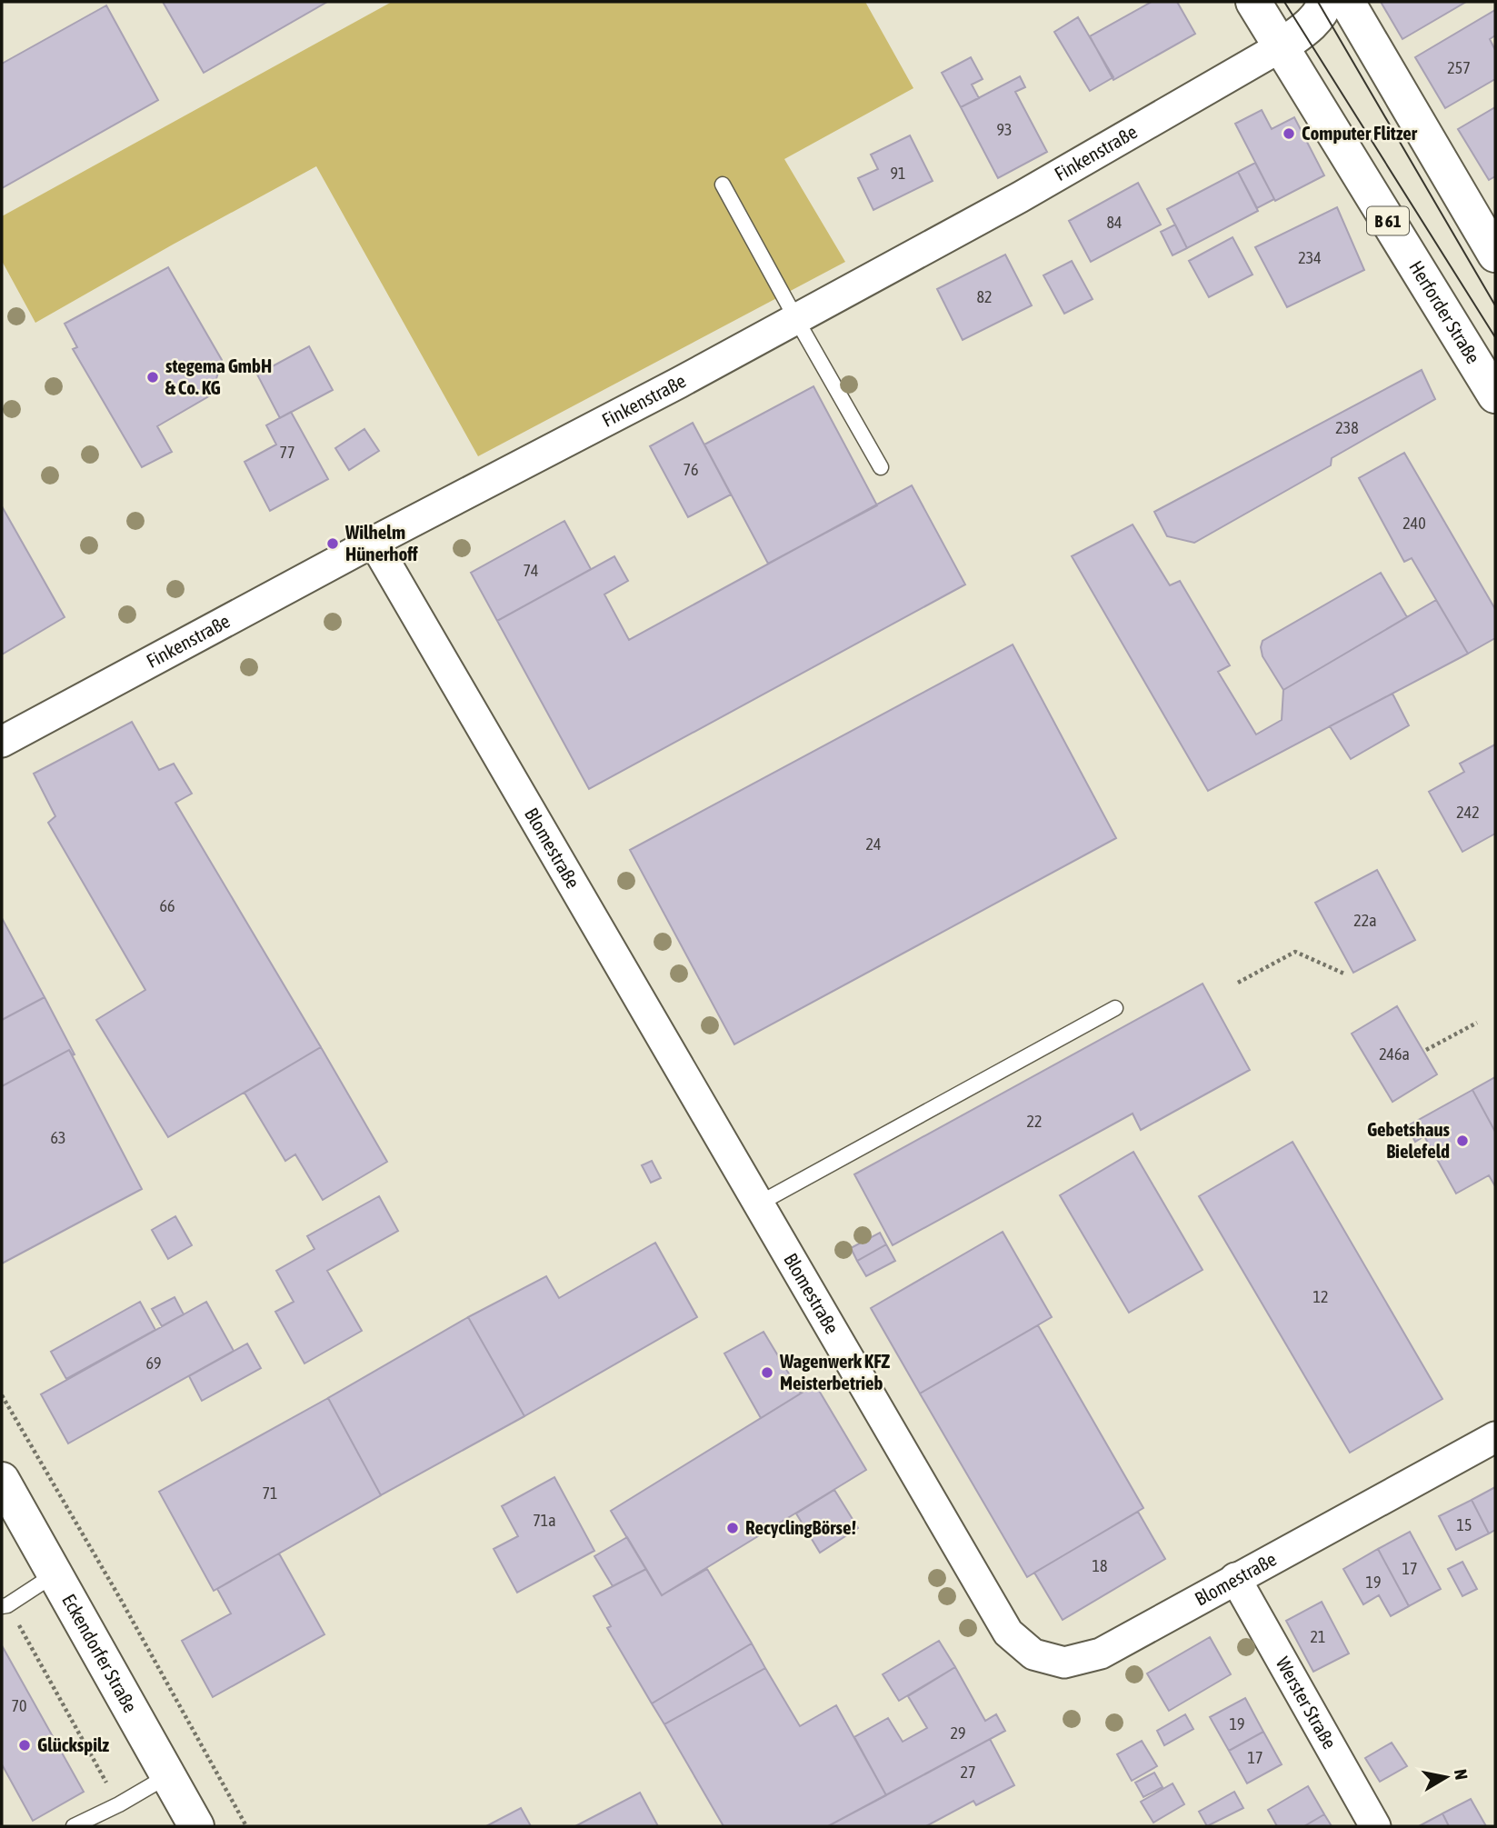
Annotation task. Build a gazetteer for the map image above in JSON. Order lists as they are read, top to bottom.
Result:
{
  "streets": {
    "main road": ["B 61", "Herforder Straße", "Eckendorfer Straße"],
    "street": ["Finkenstraße", "Blomestraße", "Werster Straße"]
  },
  "crossings": [
    ["Finkenstraße", "Herforder Straße"],
    ["Finkenstraße", "Blomestraße"],
    ["Blomestraße", "Werster Straße"]
  ],
  "places": [
    "Computer Flitzer",
    "stegema GmbH & Co. KG",
    "Wilhelm Hünerhoff",
    "Gebetshaus Bielefeld",
    "Wagenwerk KFZ Meisterbetrieb",
    "RecyclingBörse!",
    "Glückspilz"
  ],
  "house_numbers": [
    "257",
    "93",
    "91",
    "84",
    "234",
    "82",
    "238",
    "77",
    "76",
    "240",
    "74",
    "242",
    "24",
    "66",
    "22a",
    "246a",
    "22",
    "63",
    "12",
    "69",
    "71",
    "71a",
    "15",
    "18",
    "17",
    "19",
    "21",
    "70",
    "19",
    "29",
    "17",
    "27"
  ],
  "north": "right"
}
